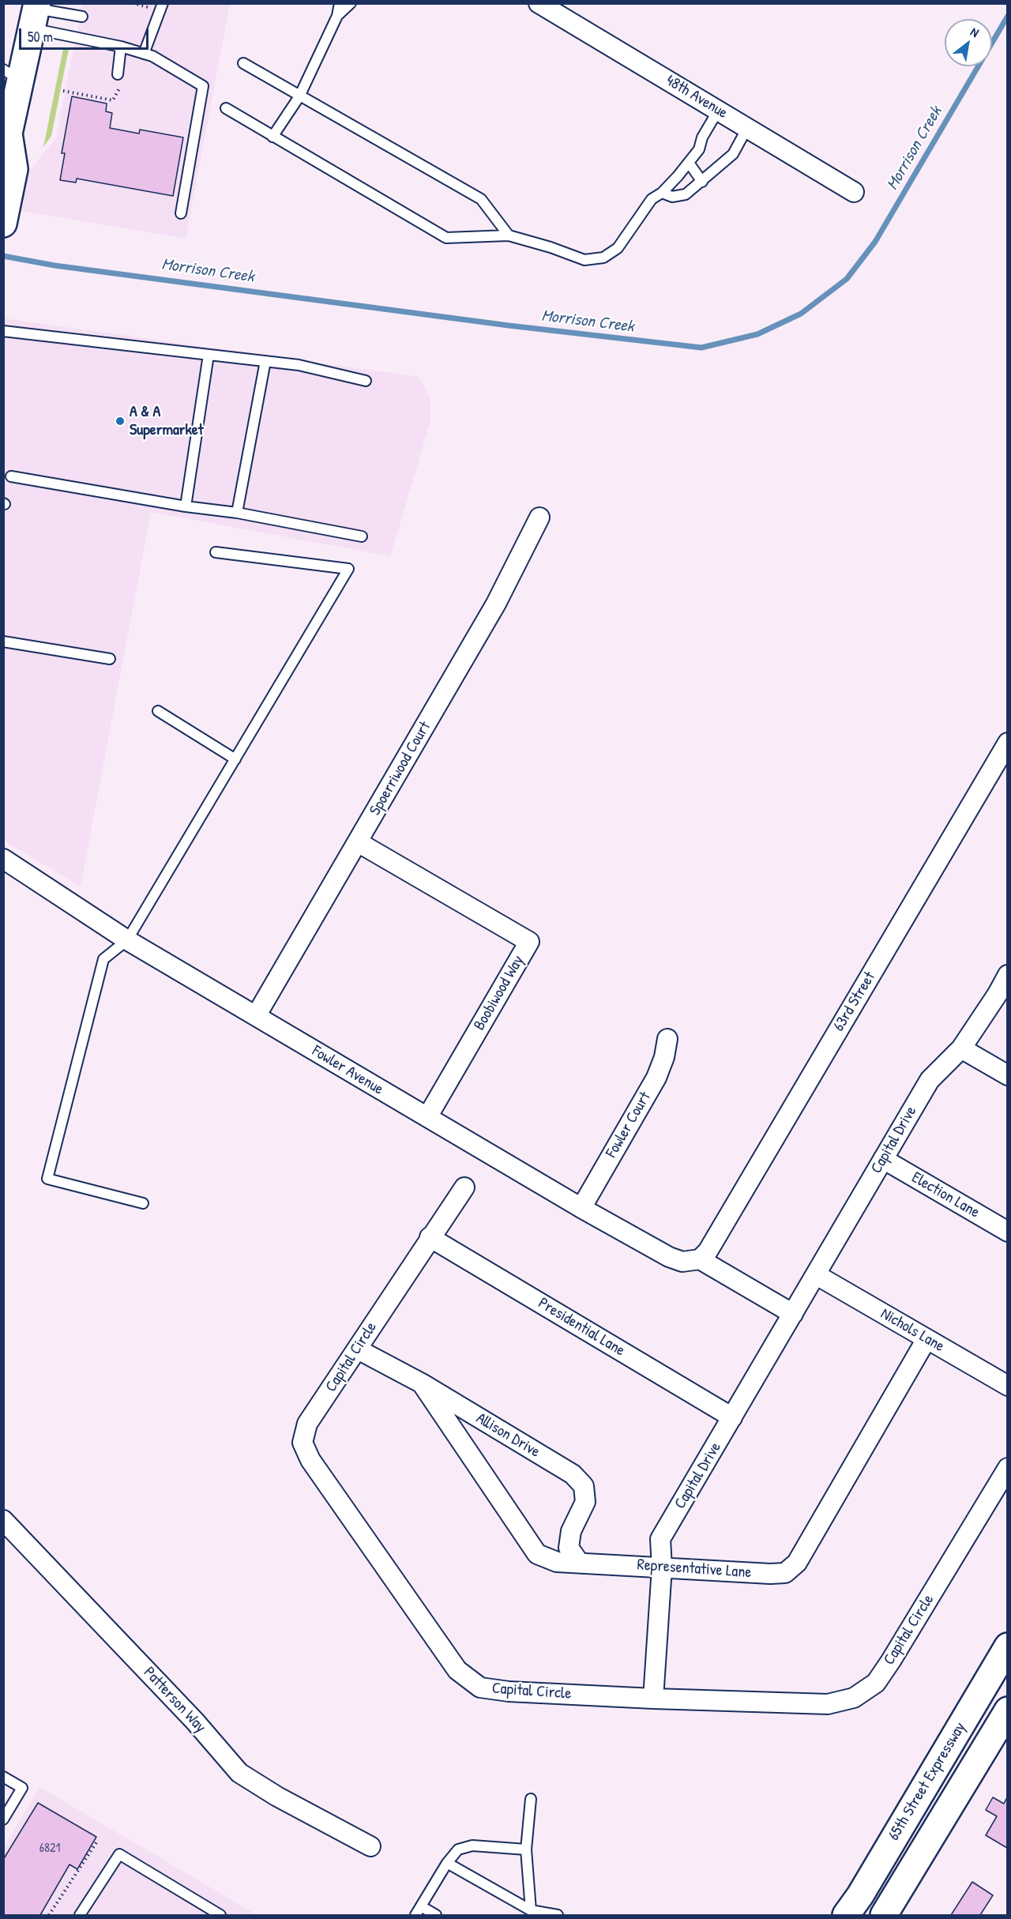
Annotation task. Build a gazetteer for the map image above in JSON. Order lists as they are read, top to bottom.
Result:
{
  "streets": {
    "main road": ["65th Street Expressway"],
    "street": [
      "48th Avenue",
      "Spoerriwood Court",
      "Boobiwood Way",
      "63rd Street",
      "Fowler Avenue",
      "Fowler Court",
      "Capital Drive",
      "Election Lane",
      "Presidential Lane",
      "Nichols Lane",
      "Capital Circle",
      "Allison Drive",
      "Representative Lane",
      "Patterson Way"
    ]
  },
  "crossings": [
    ["Spoerriwood Court", "Boobiwood Way"],
    ["Spoerriwood Court", "Fowler Avenue"],
    ["Boobiwood Way", "Fowler Avenue"],
    ["63rd Street", "Fowler Avenue"],
    ["Fowler Avenue", "Fowler Court"],
    ["Capital Drive", "Election Lane"],
    ["Capital Drive", "Presidential Lane"],
    ["Capital Drive", "Nichols Lane"],
    ["Capital Drive", "Capital Circle"],
    ["Capital Drive", "Representative Lane"],
    ["Presidential Lane", "Capital Circle"],
    ["Nichols Lane", "Representative Lane"],
    ["Capital Circle", "Allison Drive"],
    ["Allison Drive", "Representative Lane"]
  ],
  "water": ["Morrison Creek"],
  "places": ["A & A Supermarket"],
  "house_numbers": ["6821"],
  "scale_bar": "50 m",
  "north": "top right"
}
